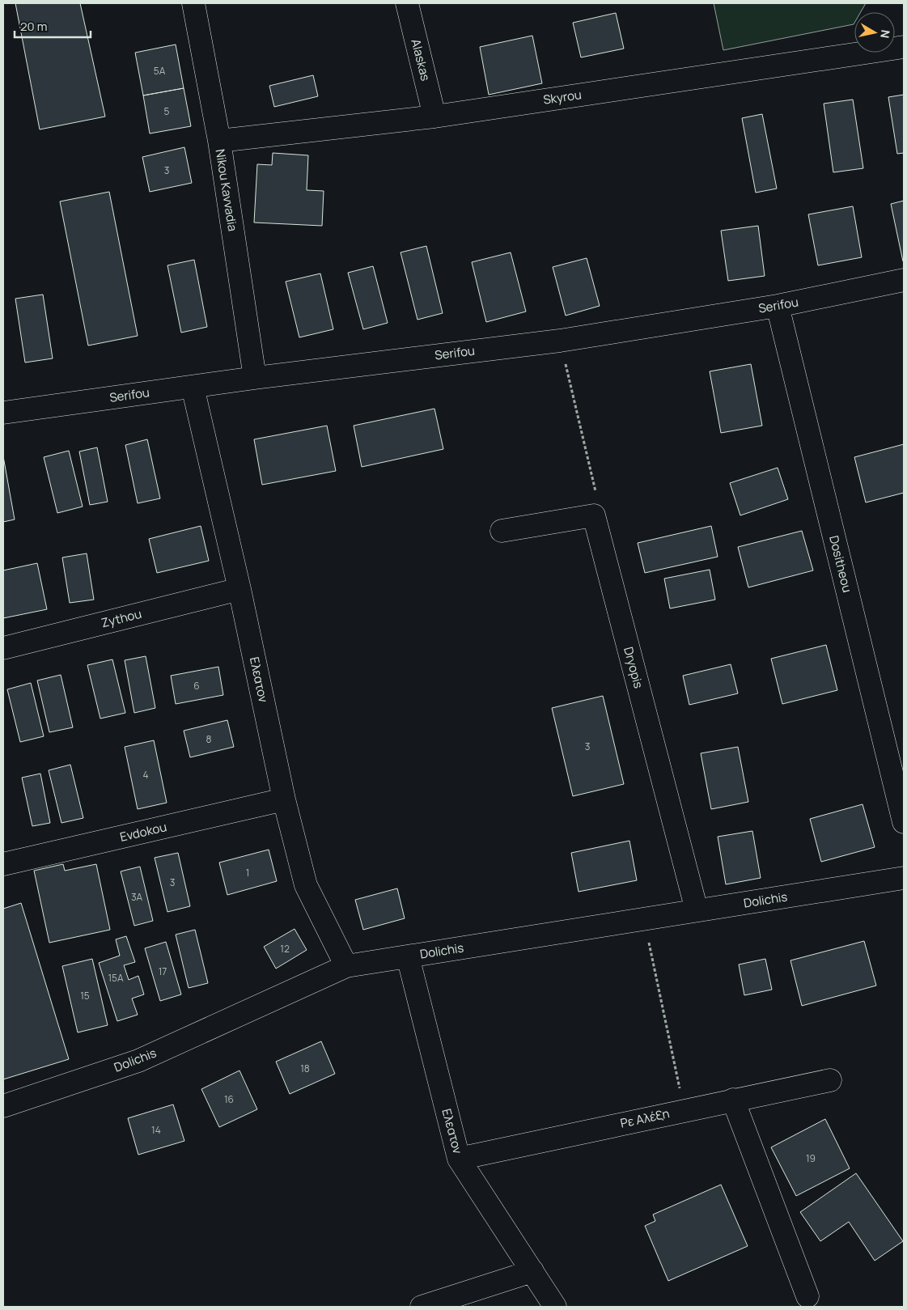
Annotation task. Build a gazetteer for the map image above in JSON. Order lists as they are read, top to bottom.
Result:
{
  "streets": {
    "street": [
      "Alaskas",
      "Skyrou",
      "Nikou Kavvadia",
      "Serifou",
      "Dositheou",
      "Zythou",
      "Dryopis",
      "Ελεατον",
      "Evdokou",
      "Dolichis",
      "Ρε Αλέξη"
    ]
  },
  "crossings": [
    ["Alaskas", "Skyrou"],
    ["Skyrou", "Nikou Kavvadia"],
    ["Nikou Kavvadia", "Serifou"],
    ["Serifou", "Dositheou"],
    ["Serifou", "Ελεατον"],
    ["Zythou", "Ελεατον"],
    ["Dryopis", "Dolichis"],
    ["Ελεατον", "Evdokou"],
    ["Ελεατον", "Dolichis"],
    ["Ελεατον", "Ρε Αλέξη"]
  ],
  "house_numbers": [
    "5A",
    "5",
    "3",
    "6",
    "8",
    "3",
    "4",
    "1",
    "3",
    "3A",
    "12",
    "17",
    "15A",
    "15",
    "18",
    "16",
    "14",
    "19"
  ],
  "scale_bar": "20 m",
  "north": "right"
}
